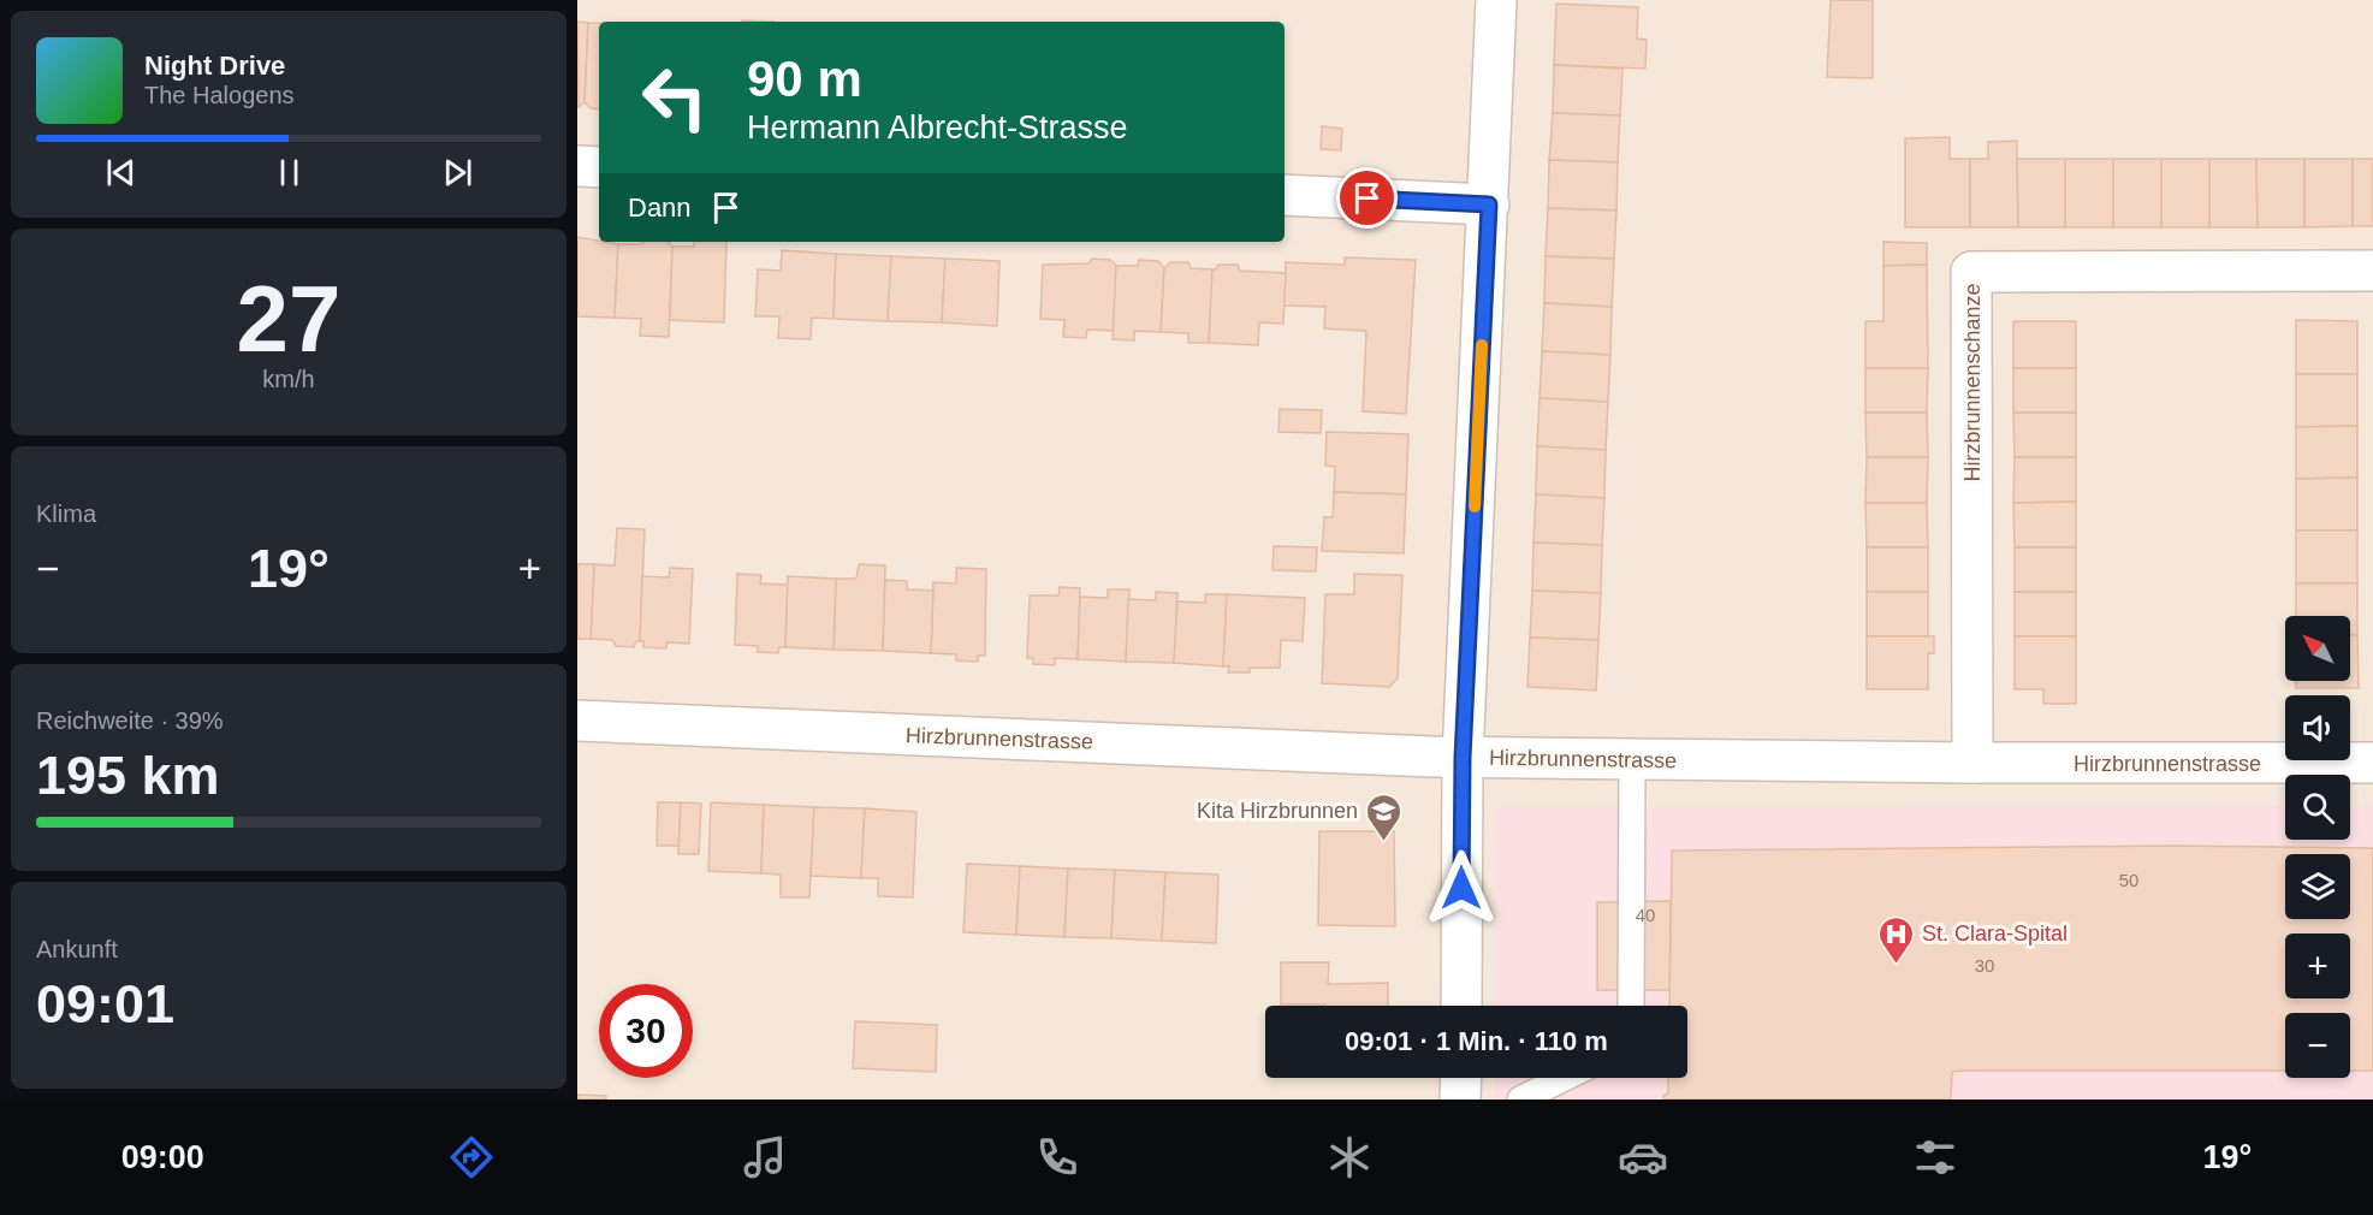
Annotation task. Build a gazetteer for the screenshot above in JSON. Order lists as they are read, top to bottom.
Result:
{
  "streets": {
    "street": ["Hirzbrunnenschanze", "Hirzbrunnenstrasse"]
  },
  "crossings": [
    ["Hirzbrunnenschanze", "Hirzbrunnenstrasse"]
  ],
  "places": {
    "school or university": ["Kita Hirzbrunnen"],
    "hospital": ["St. Clara-Spital"]
  },
  "house_numbers": ["50", "40", "30"],
  "north": "top left",
  "page": {
    "turn": ["90 m", "Hermann Albrecht-Strasse"],
    "song": ["Night Drive", "The Halogens"],
    "then": "Dann",
    "tile": [
      ["27", "km/h"],
      "Klima",
      ["Reichweite · 39%", "195 km"],
      ["Ankunft", "09:01"]
    ],
    "heat": ["−", "19°", "+"],
    "map_buttons": ["+", "−"],
    "limit": "30",
    "trip": "09:01 · 1 Min. · 110 m",
    "tabs": ["09:00", "19°"]
  }
}
